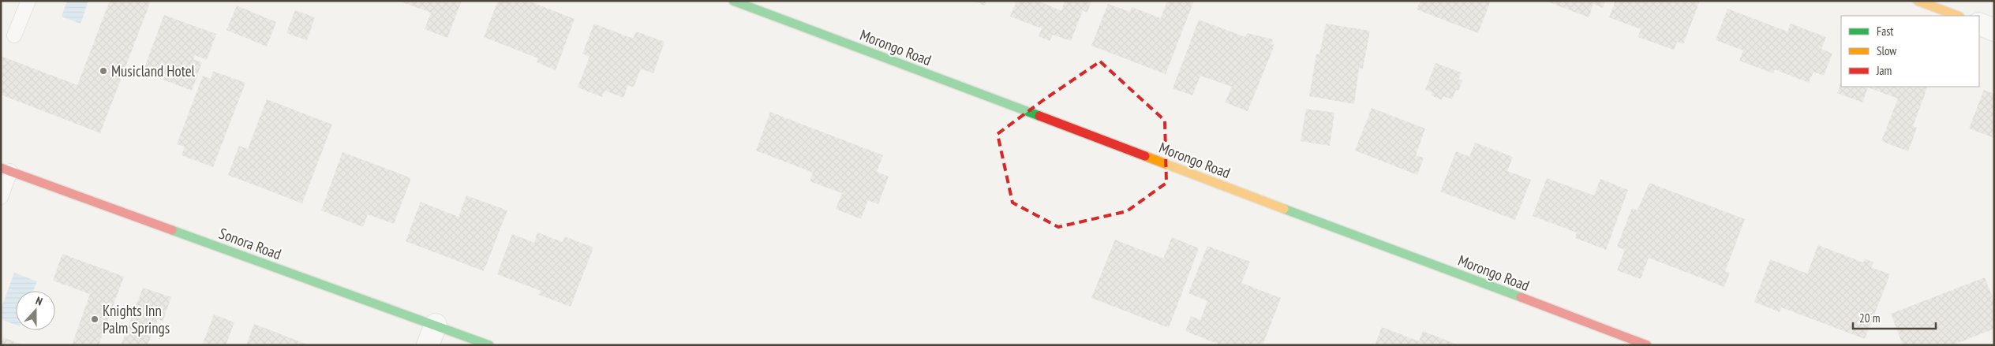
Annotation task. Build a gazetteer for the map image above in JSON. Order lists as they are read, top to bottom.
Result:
{
  "streets": {
    "street": ["Morongo Road", "Sonora Road"]
  },
  "places": ["Musicland Hotel", "Knights Inn Palm Springs"],
  "legend": ["Fast", "Slow", "Jam"],
  "scale_bar": "20 m",
  "north": "top"
}
